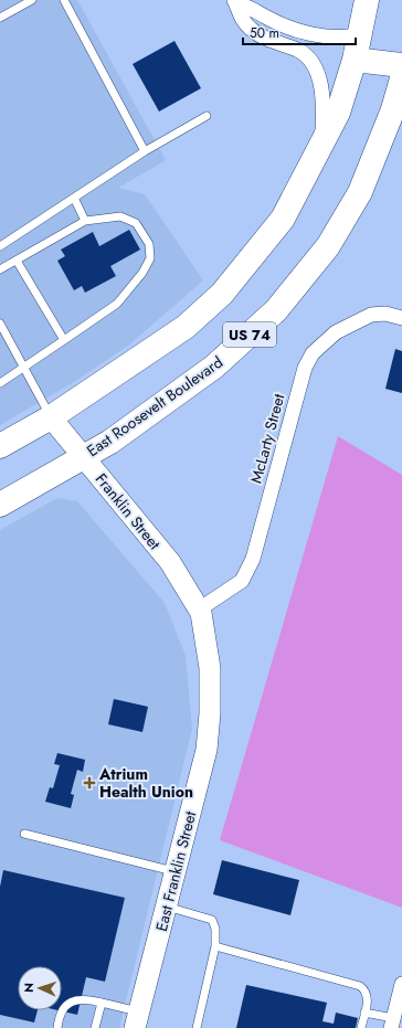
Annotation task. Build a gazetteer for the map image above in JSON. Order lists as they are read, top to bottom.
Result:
{
  "streets": {
    "highway": ["US 74", "East Roosevelt Boulevard"],
    "main road": ["Franklin Street", "East Franklin Street"],
    "street": ["McLarty Street"]
  },
  "crossings": [
    ["US 74", "Franklin Street"],
    ["East Roosevelt Boulevard", "Franklin Street"],
    ["McLarty Street", "Franklin Street"],
    ["McLarty Street", "East Franklin Street"],
    ["Franklin Street", "East Franklin Street"]
  ],
  "places": {
    "health": ["Atrium Health Union"]
  },
  "scale_bar": "50 m",
  "north": "left"
}
